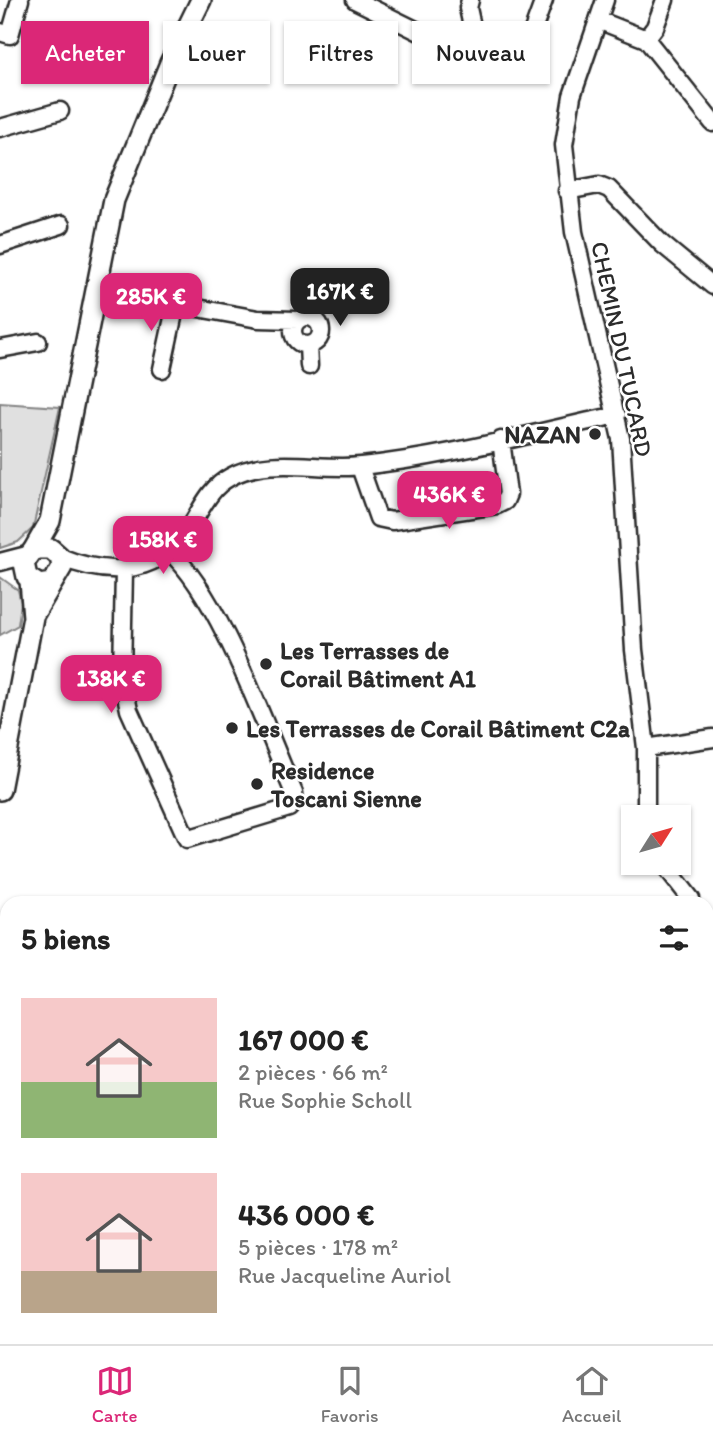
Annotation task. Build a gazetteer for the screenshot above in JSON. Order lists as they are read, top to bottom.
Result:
{
  "streets": {
    "street": ["CHEMIN DU TUCARD"]
  },
  "places": [
    "NAZAN",
    "Les Terrasses de Corail Bâtiment A1",
    "Les Terrasses de Corail Bâtiment C2a",
    "Residence Toscani Sienne"
  ],
  "north": "top right",
  "page": {
    "chip": [
      "Acheter",
      "Louer",
      "Filtres",
      "Nouveau"
    ],
    "price": [
      "167K €",
      "285K €",
      "436K €",
      "158K €",
      "138K €"
    ],
    "heading": "5 biens",
    "list": [
      {
        "name": "167 000 €",
        "note": "2 pièces · 66 m² · Rue Sophie Scholl"
      },
      {
        "name": "436 000 €",
        "note": "5 pièces · 178 m² · Rue Jacqueline Auriol"
      }
    ],
    "tabs": ["Carte", "Favoris", "Accueil"]
  }
}
